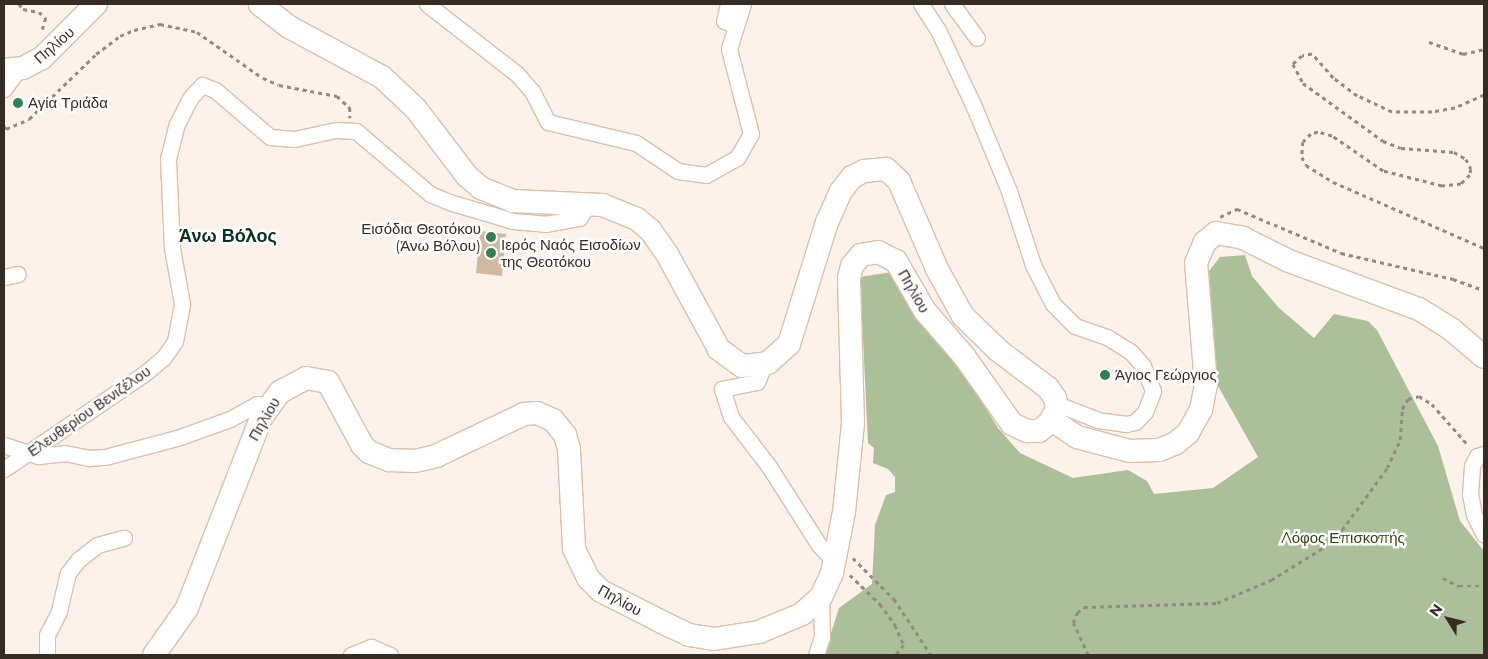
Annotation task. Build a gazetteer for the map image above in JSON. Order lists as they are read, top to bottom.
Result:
{
  "streets": {
    "main road": ["Πηλίου"],
    "street": ["Ελευθερίου Βενιζέλου"]
  },
  "districts": ["Άνω Βόλος"],
  "parks": ["Λόφος Επισκοπής"],
  "places": [
    "Αγία Τριάδα",
    "Εισόδια Θεοτόκου (Άνω Βόλου)",
    "Ιερός Ναός Εισοδίων της Θεοτόκου",
    "Άγιος Γεώργιος"
  ],
  "north": "top left"
}
